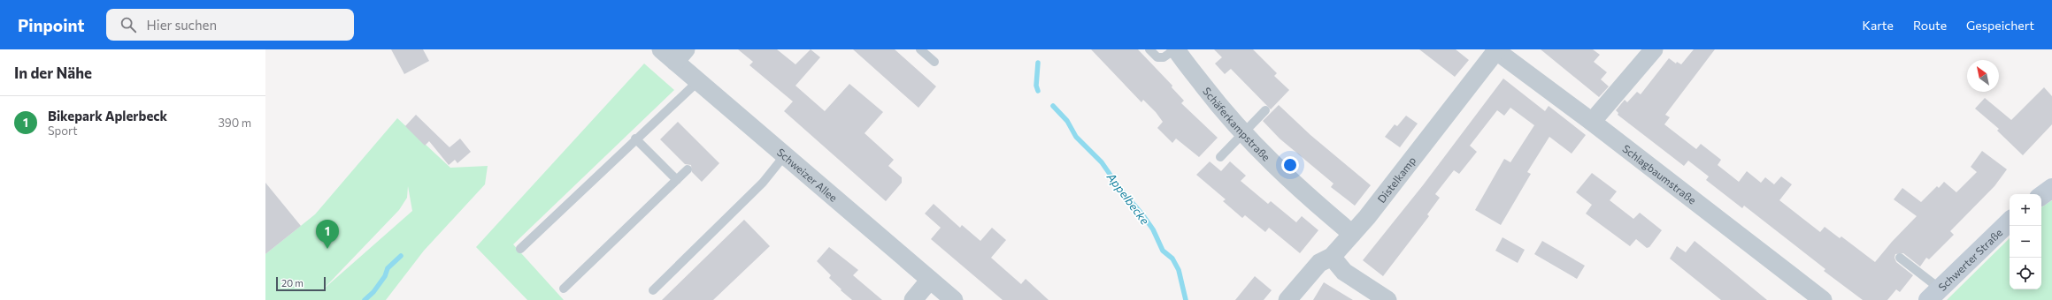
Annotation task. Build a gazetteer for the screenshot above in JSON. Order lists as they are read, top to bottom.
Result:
{
  "streets": {
    "street": [
      "Schäferkampstraße",
      "Schlagbaumstraße",
      "Schweizer Allee",
      "Distelkamp",
      "Schwerter Straße"
    ]
  },
  "crossings": [
    ["Schäferkampstraße", "Distelkamp"],
    ["Schlagbaumstraße", "Distelkamp"]
  ],
  "water": ["Appelbecke"],
  "scale_bar": "20 m",
  "north": "top left",
  "page": {
    "header": "Pinpoint",
    "search": "Hier suchen",
    "nav": ["Karte", "Route", "Gespeichert"],
    "heading": "In der Nähe",
    "list": [
      {
        "mark": "1",
        "name": "Bikepark Aplerbeck",
        "note": "Sport",
        "value": "390 m"
      }
    ],
    "map_buttons": ["+", "−"],
    "pins": "1",
    "scale": "20 m"
  }
}
